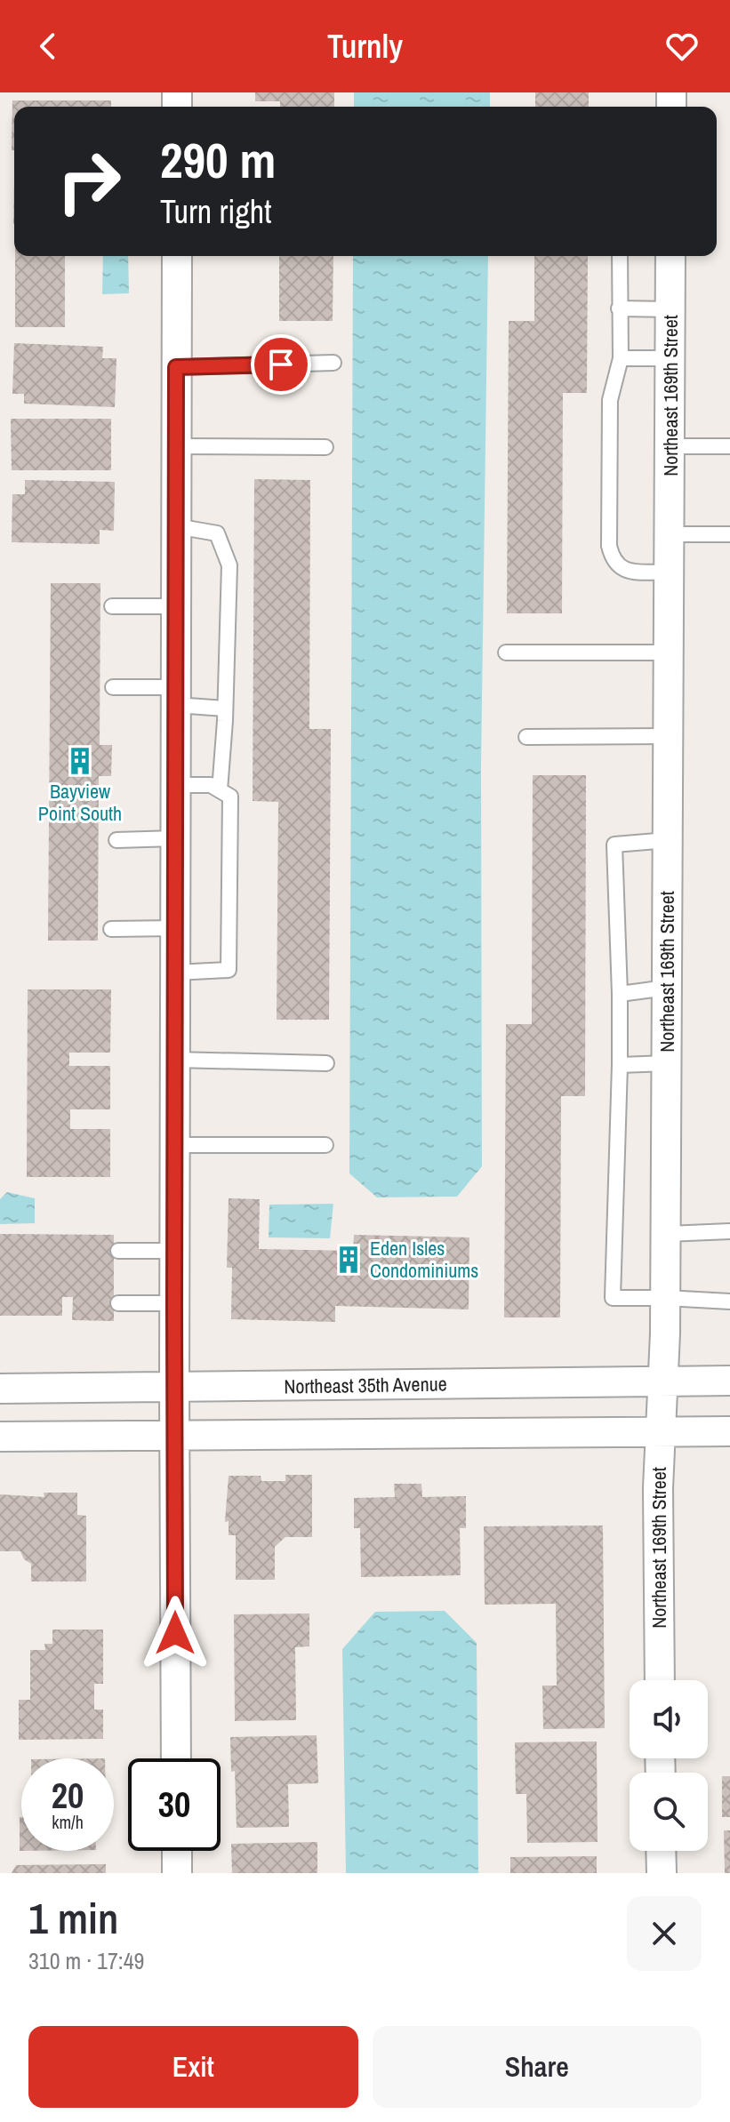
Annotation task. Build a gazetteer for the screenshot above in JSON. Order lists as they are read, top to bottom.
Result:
{
  "streets": {
    "street": ["Northeast 169th Street", "Northeast 35th Avenue"]
  },
  "crossings": [
    ["Northeast 169th Street", "Northeast 35th Avenue"]
  ],
  "places": {
    "building": ["Bayview Point South", "Eden Isles Condominiums"]
  },
  "page": {
    "header": "Turnly",
    "turn": ["290 m", "Turn right"],
    "speed": "20 km/h",
    "limit": "30",
    "heading": ["1 min", "310 m · 17:49"],
    "buttons": ["Exit", "Share"]
  }
}
